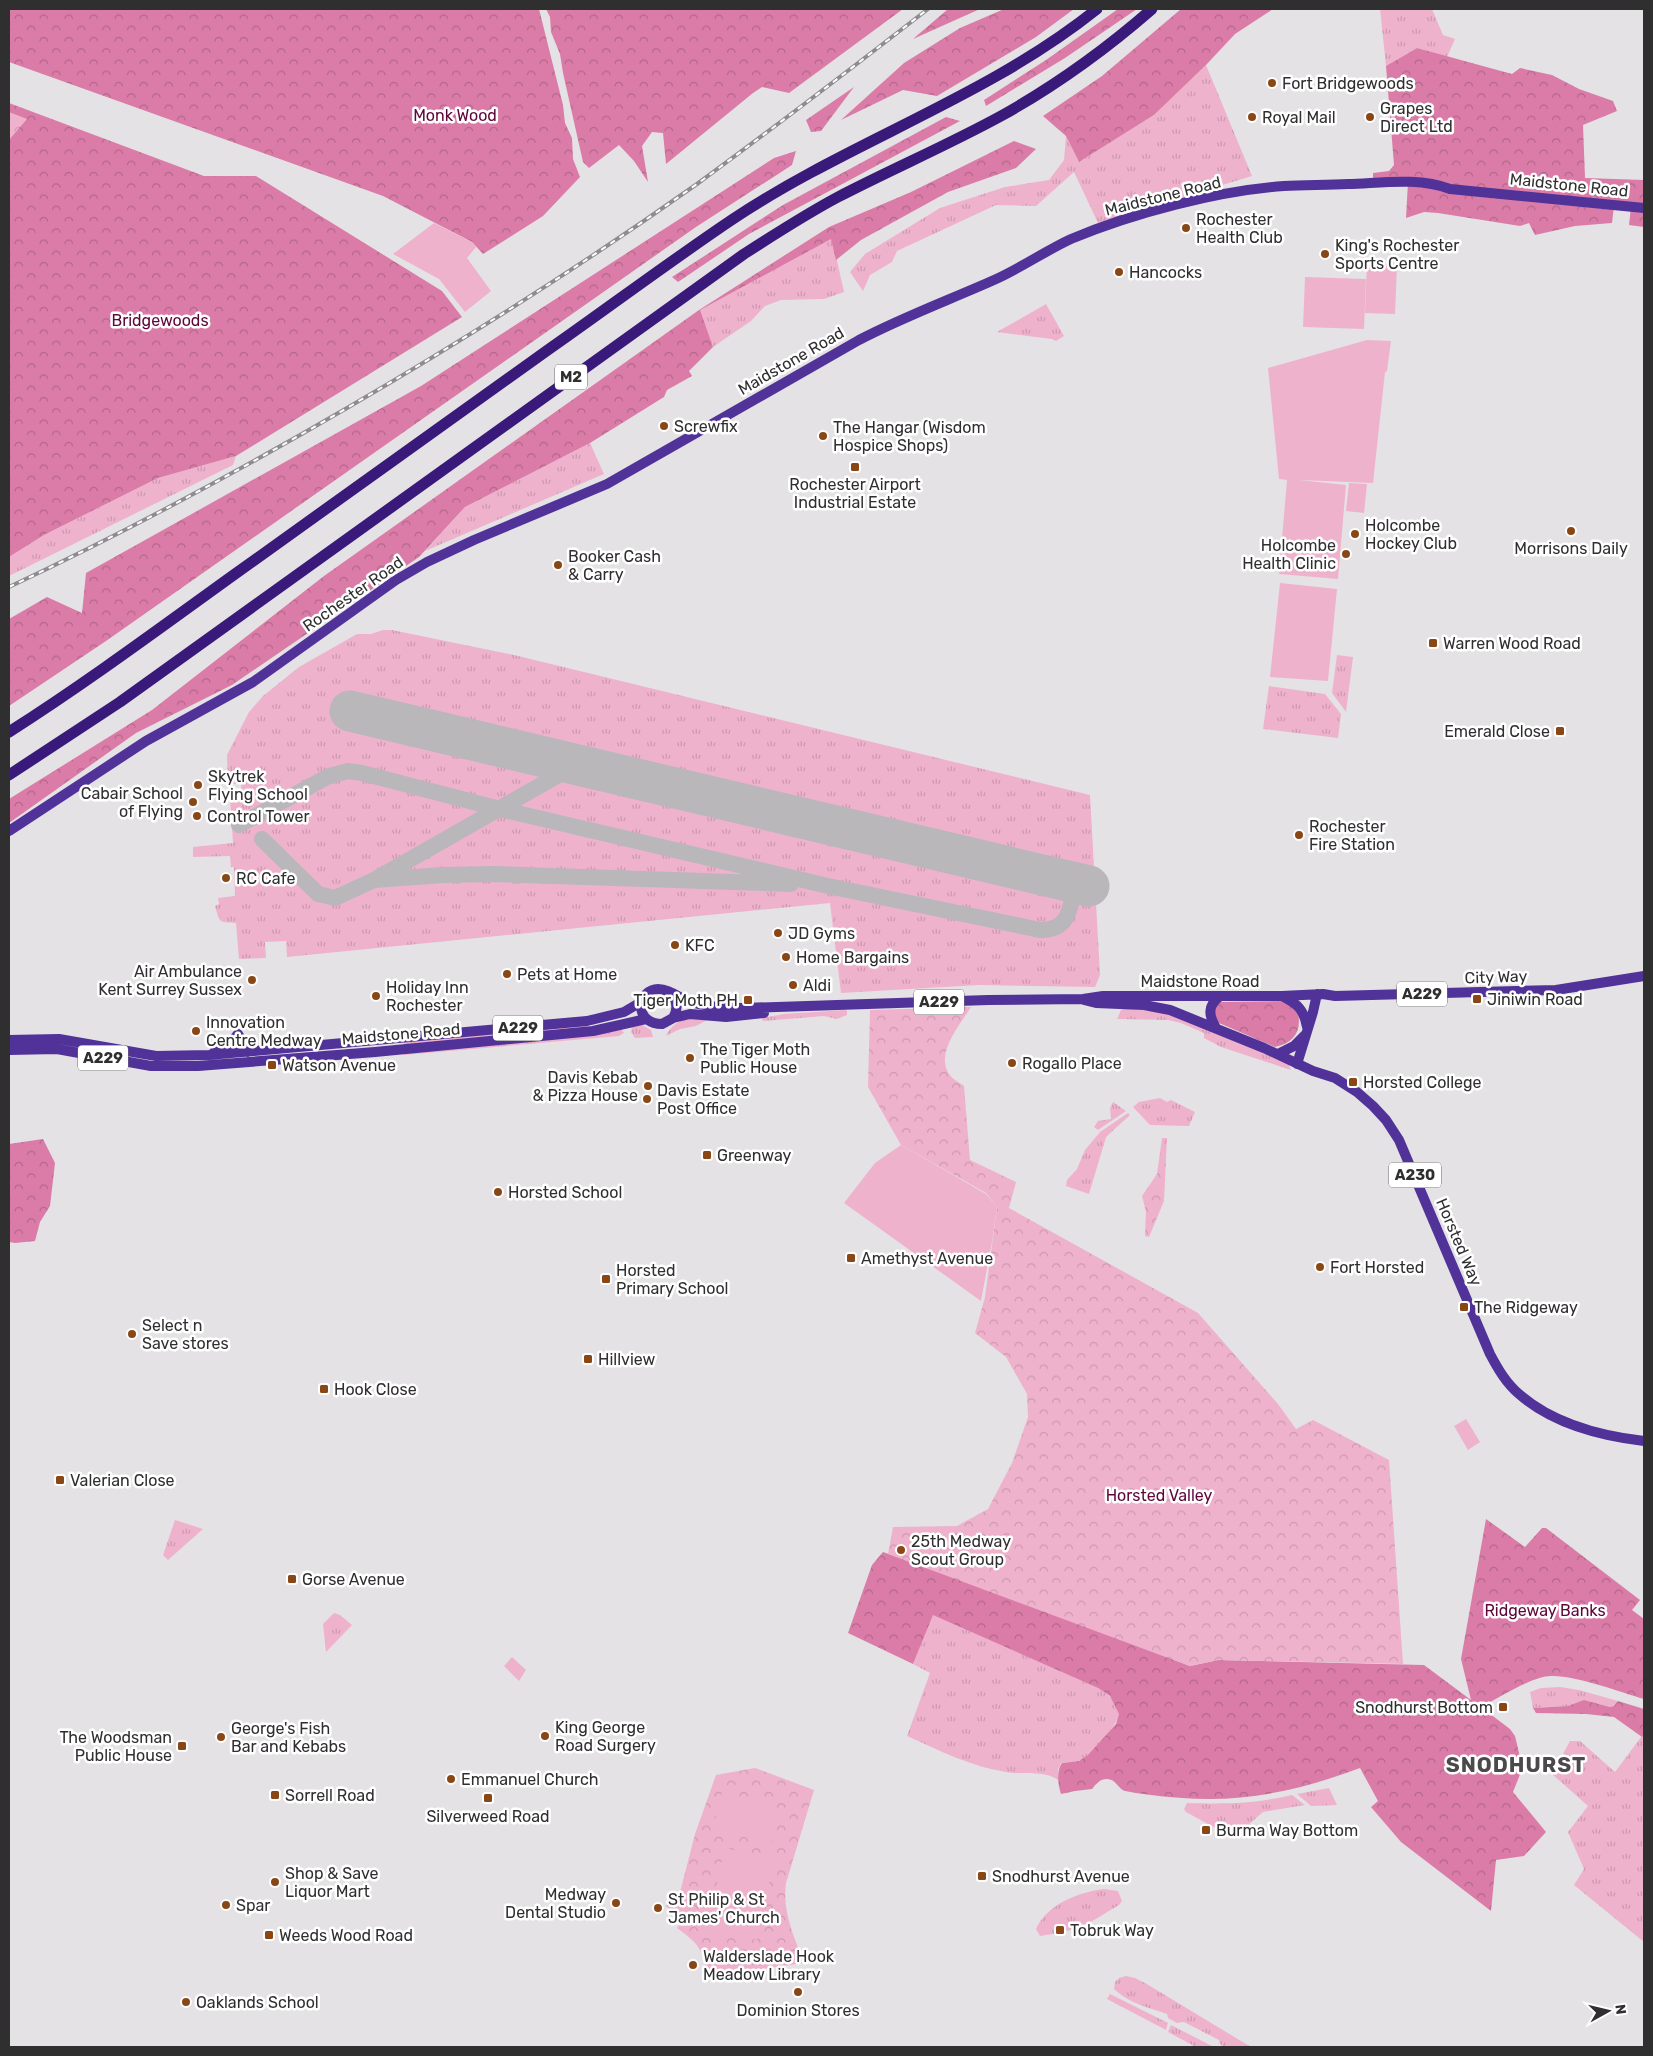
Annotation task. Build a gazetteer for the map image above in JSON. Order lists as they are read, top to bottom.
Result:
{
  "streets": {
    "highway": ["M2"],
    "main road": [
      "Maidstone Road",
      "Rochester Road",
      "City Way",
      "A229",
      "A230",
      "Horsted Way"
    ]
  },
  "crossings": [
    ["Maidstone Road", "Rochester Road"],
    ["Maidstone Road", "City Way"],
    ["Maidstone Road", "A229"],
    ["Maidstone Road", "Horsted Way"]
  ],
  "districts": ["SNODHURST"],
  "parks": [
    "Monk Wood",
    "Bridgewoods",
    "Horsted Valley",
    "Ridgeway Banks"
  ],
  "places": {
    "other": [
      "Fort Bridgewoods",
      "Royal Mail",
      "Grapes Direct Ltd",
      "Rochester Health Club",
      "King's Rochester Sports Centre",
      "Hancocks",
      "Screwfix",
      "The Hangar (Wisdom Hospice Shops)",
      "Morrisons Daily",
      "Holcombe Hockey Club",
      "Holcombe Health Clinic",
      "Booker Cash & Carry",
      "Skytrek Flying School",
      "Cabair School of Flying",
      "Control Tower",
      "Rochester Fire Station",
      "RC Cafe",
      "JD Gyms",
      "KFC",
      "Home Bargains",
      "Pets at Home",
      "Air Ambulance Kent Surrey Sussex",
      "Aldi",
      "Holiday Inn Rochester",
      "Innovation Centre Medway",
      "The Tiger Moth Public House",
      "Rogallo Place",
      "Davis Kebab & Pizza House",
      "Davis Estate Post Office",
      "Horsted School",
      "Fort Horsted",
      "Select n Save stores",
      "25th Medway Scout Group",
      "King George Road Surgery",
      "George's Fish Bar and Kebabs",
      "Emmanuel Church",
      "Shop & Save Liquor Mart",
      "Medway Dental Studio",
      "Spar",
      "St Philip & St James' Church",
      "Walderslade Hook Meadow Library",
      "Dominion Stores",
      "Oaklands School"
    ],
    "transit": [
      "Rochester Airport Industrial Estate",
      "Warren Wood Road",
      "Emerald Close",
      "Jiniwin Road",
      "Tiger Moth PH",
      "Watson Avenue",
      "Horsted College",
      "Greenway",
      "Amethyst Avenue",
      "Horsted Primary School",
      "The Ridgeway",
      "Hillview",
      "Hook Close",
      "Valerian Close",
      "Gorse Avenue",
      "Snodhurst Bottom",
      "The Woodsman Public House",
      "Sorrell Road",
      "Silverweed Road",
      "Burma Way Bottom",
      "Snodhurst Avenue",
      "Tobruk Way",
      "Weeds Wood Road"
    ]
  },
  "north": "right"
}
